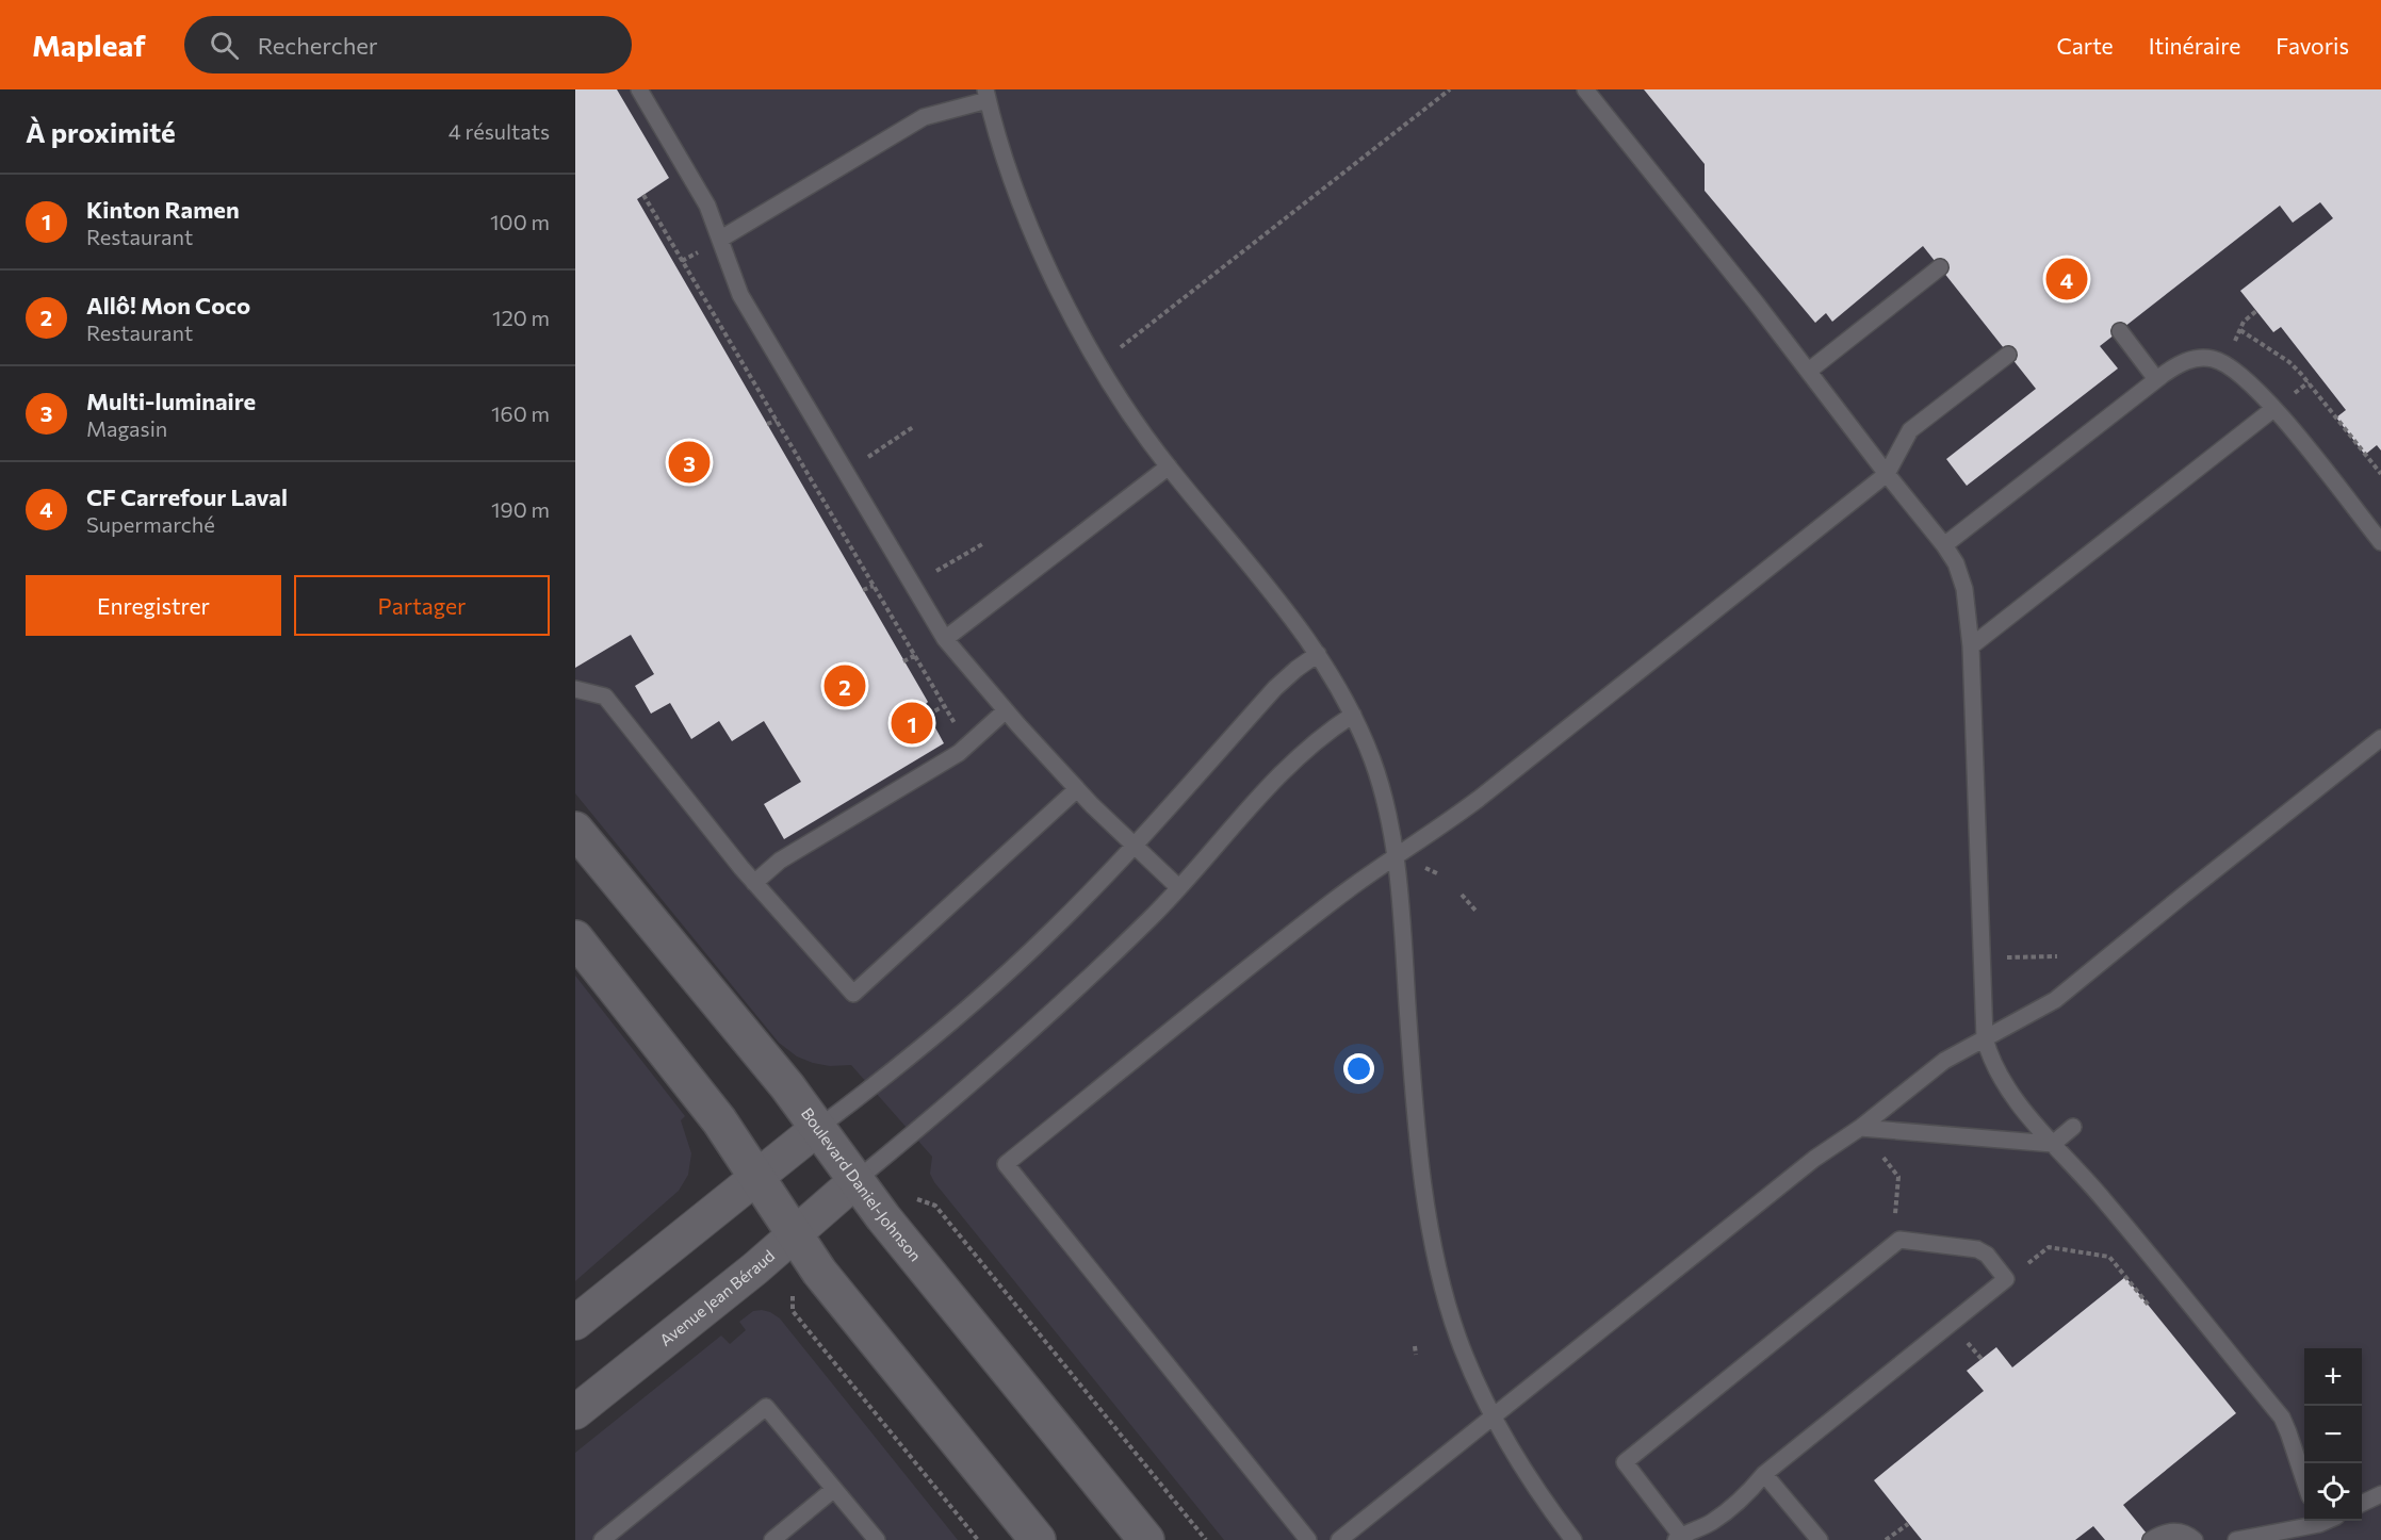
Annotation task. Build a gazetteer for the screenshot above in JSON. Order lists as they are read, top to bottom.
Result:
{
  "streets": {
    "street": ["Boulevard Daniel-Johnson", "Avenue Jean Béraud"]
  },
  "crossings": [
    ["Boulevard Daniel-Johnson", "Avenue Jean Béraud"]
  ],
  "page": {
    "header": "Mapleaf",
    "search": "Rechercher",
    "nav": ["Carte", "Itinéraire", "Favoris"],
    "heading": ["À proximité", "4 résultats"],
    "list": [
      {
        "mark": "1",
        "name": "Kinton Ramen",
        "note": "Restaurant",
        "value": "100 m"
      },
      {
        "mark": "2",
        "name": "Allô! Mon Coco",
        "note": "Restaurant",
        "value": "120 m"
      },
      {
        "mark": "3",
        "name": "Multi-luminaire",
        "note": "Magasin",
        "value": "160 m"
      },
      {
        "mark": "4",
        "name": "CF Carrefour Laval",
        "note": "Supermarché",
        "value": "190 m"
      }
    ],
    "pins": [
      "4",
      "3",
      "2",
      "1"
    ],
    "buttons": ["Enregistrer", "Partager"],
    "map_buttons": ["+", "−"]
  }
}
